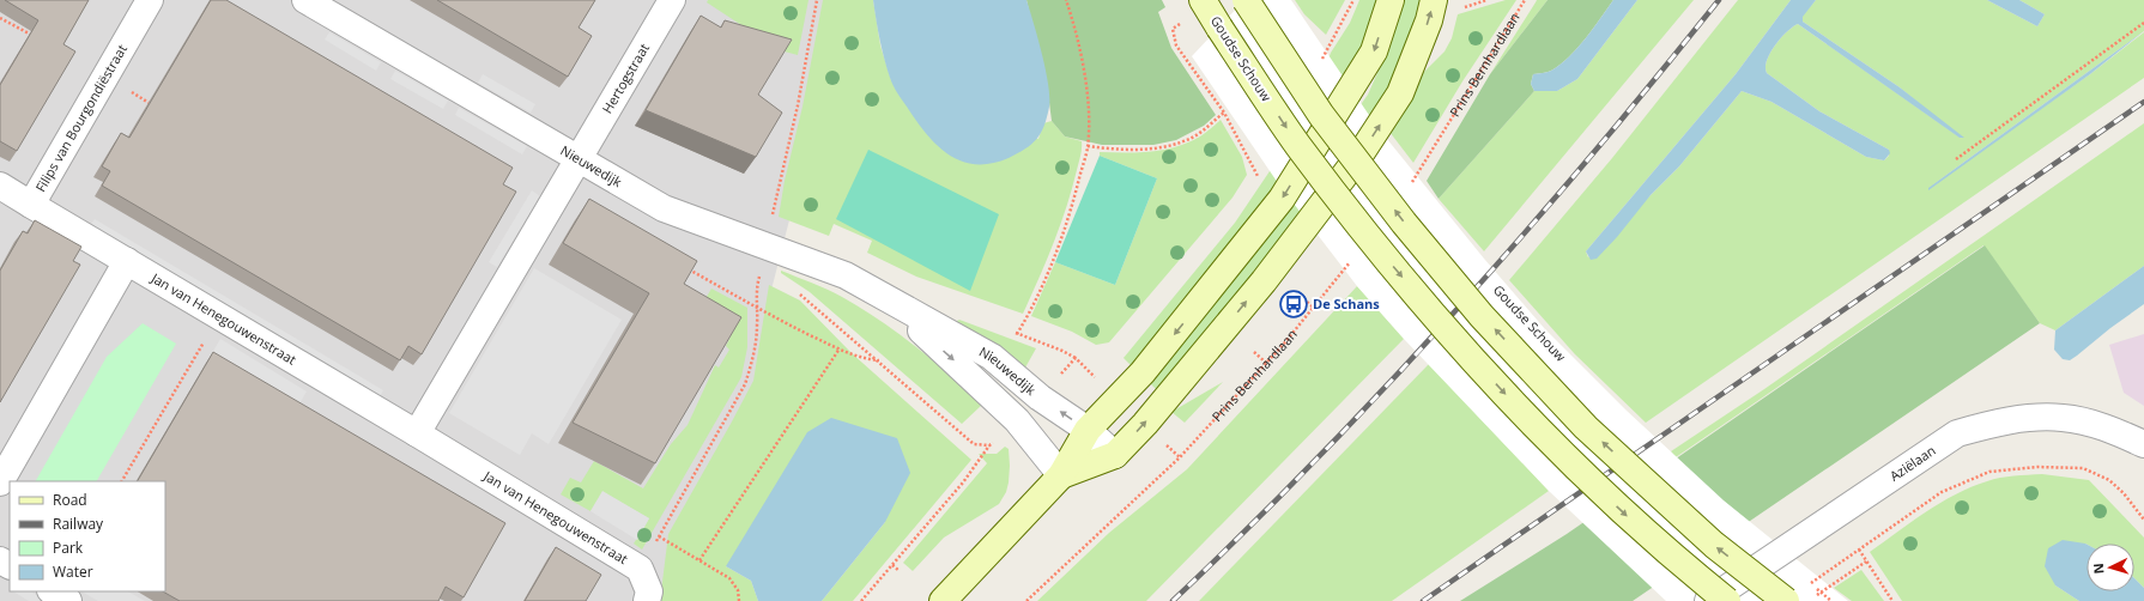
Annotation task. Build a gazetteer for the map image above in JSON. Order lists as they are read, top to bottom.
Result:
{
  "streets": {
    "main road": ["Goudse Schouw"],
    "street": [
      "Hertogstraat",
      "Filips van Bourgondiëstraat",
      "Nieuwedijk",
      "Jan van Henegouwenstraat",
      "Aziëlaan"
    ],
    "path": ["Prins Bernhardlaan"]
  },
  "crossings": [
    ["Hertogstraat", "Nieuwedijk"],
    ["Filips van Bourgondiëstraat", "Jan van Henegouwenstraat"]
  ],
  "places": {
    "bus stop": ["De Schans"]
  },
  "legend": [
    "Road",
    "Railway",
    "Park",
    "Water"
  ],
  "north": "left"
}
